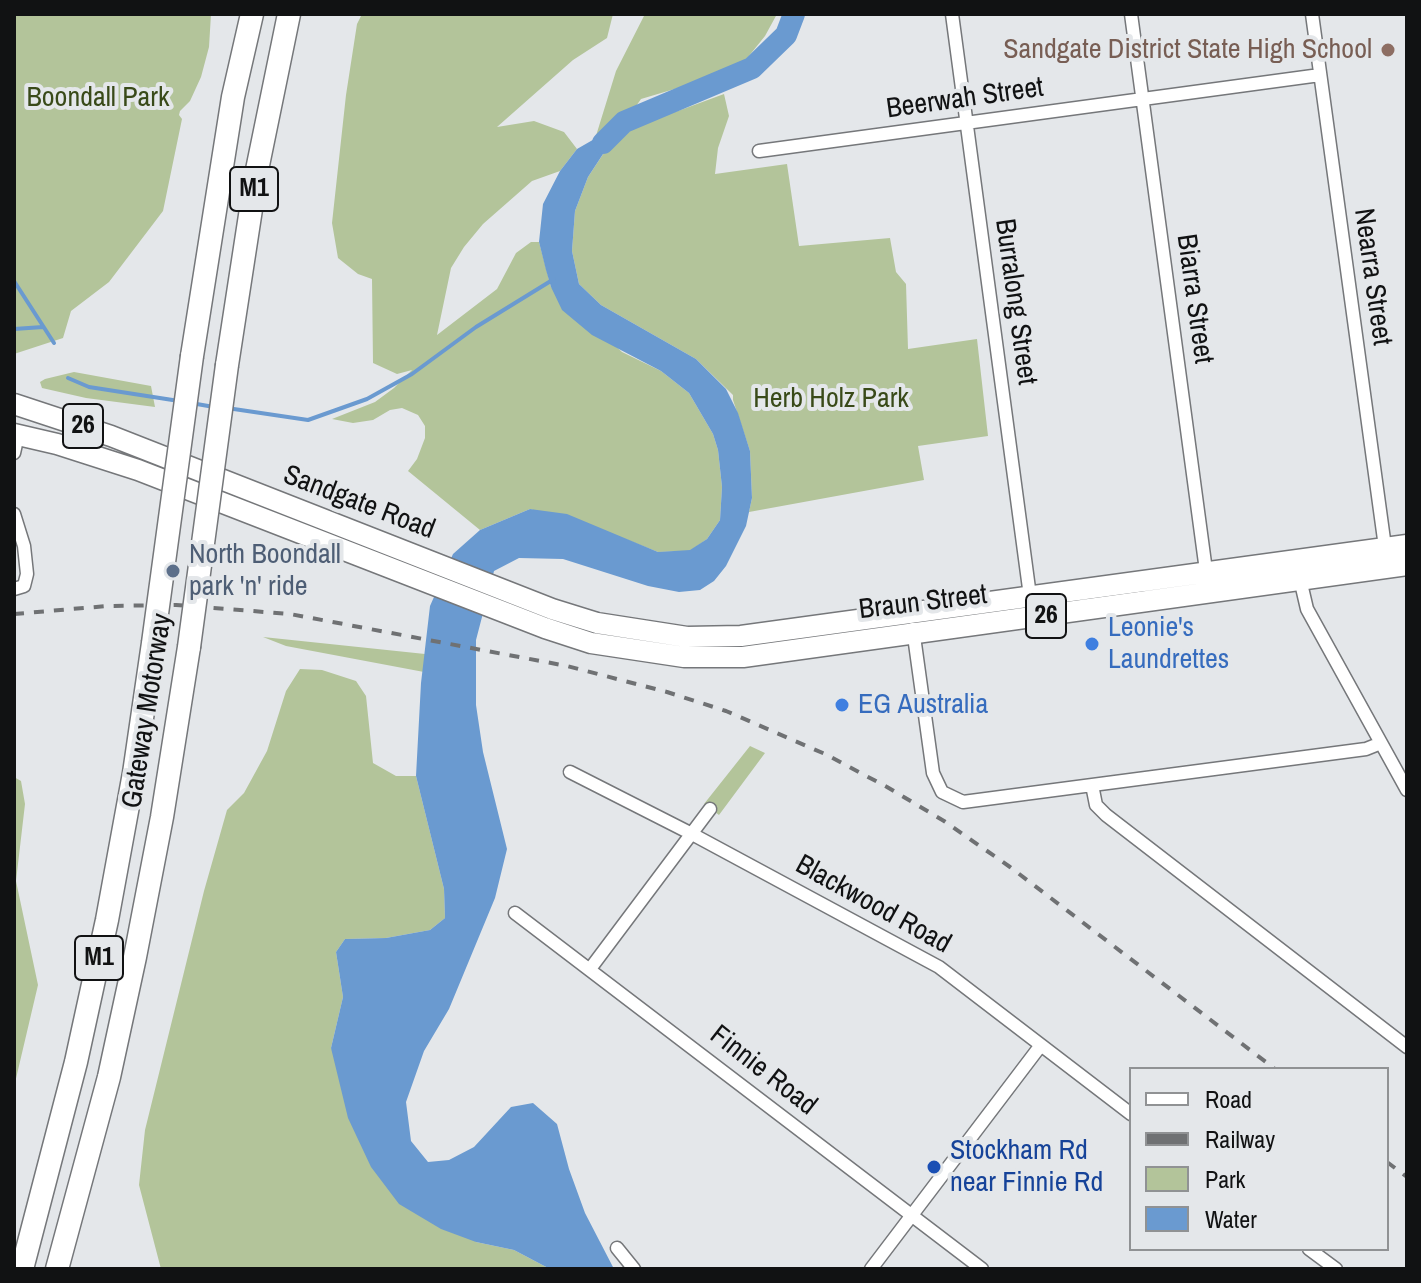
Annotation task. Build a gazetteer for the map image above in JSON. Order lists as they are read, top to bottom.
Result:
{
  "streets": {
    "highway": [
      "M1",
      "26",
      "Sandgate Road",
      "Braun Street",
      "Gateway Motorway"
    ],
    "street": [
      "Beerwah Street",
      "Nearra Street",
      "Biarra Street",
      "Burralong Street",
      "Blackwood Road",
      "Finnie Road"
    ]
  },
  "crossings": [
    ["Beerwah Street", "Nearra Street"],
    ["Beerwah Street", "Biarra Street"],
    ["Beerwah Street", "Burralong Street"],
    ["Nearra Street", "Braun Street"],
    ["Biarra Street", "Braun Street"],
    ["Burralong Street", "Braun Street"],
    ["Sandgate Road", "Braun Street"]
  ],
  "parks": ["Boondall Park", "Herb Holz Park"],
  "places": [
    "Sandgate District State High School",
    "North Boondall park 'n' ride",
    "Leonie's Laundrettes",
    "EG Australia",
    "Stockham Rd near Finnie Rd"
  ],
  "legend": [
    "Road",
    "Railway",
    "Park",
    "Water"
  ]
}
